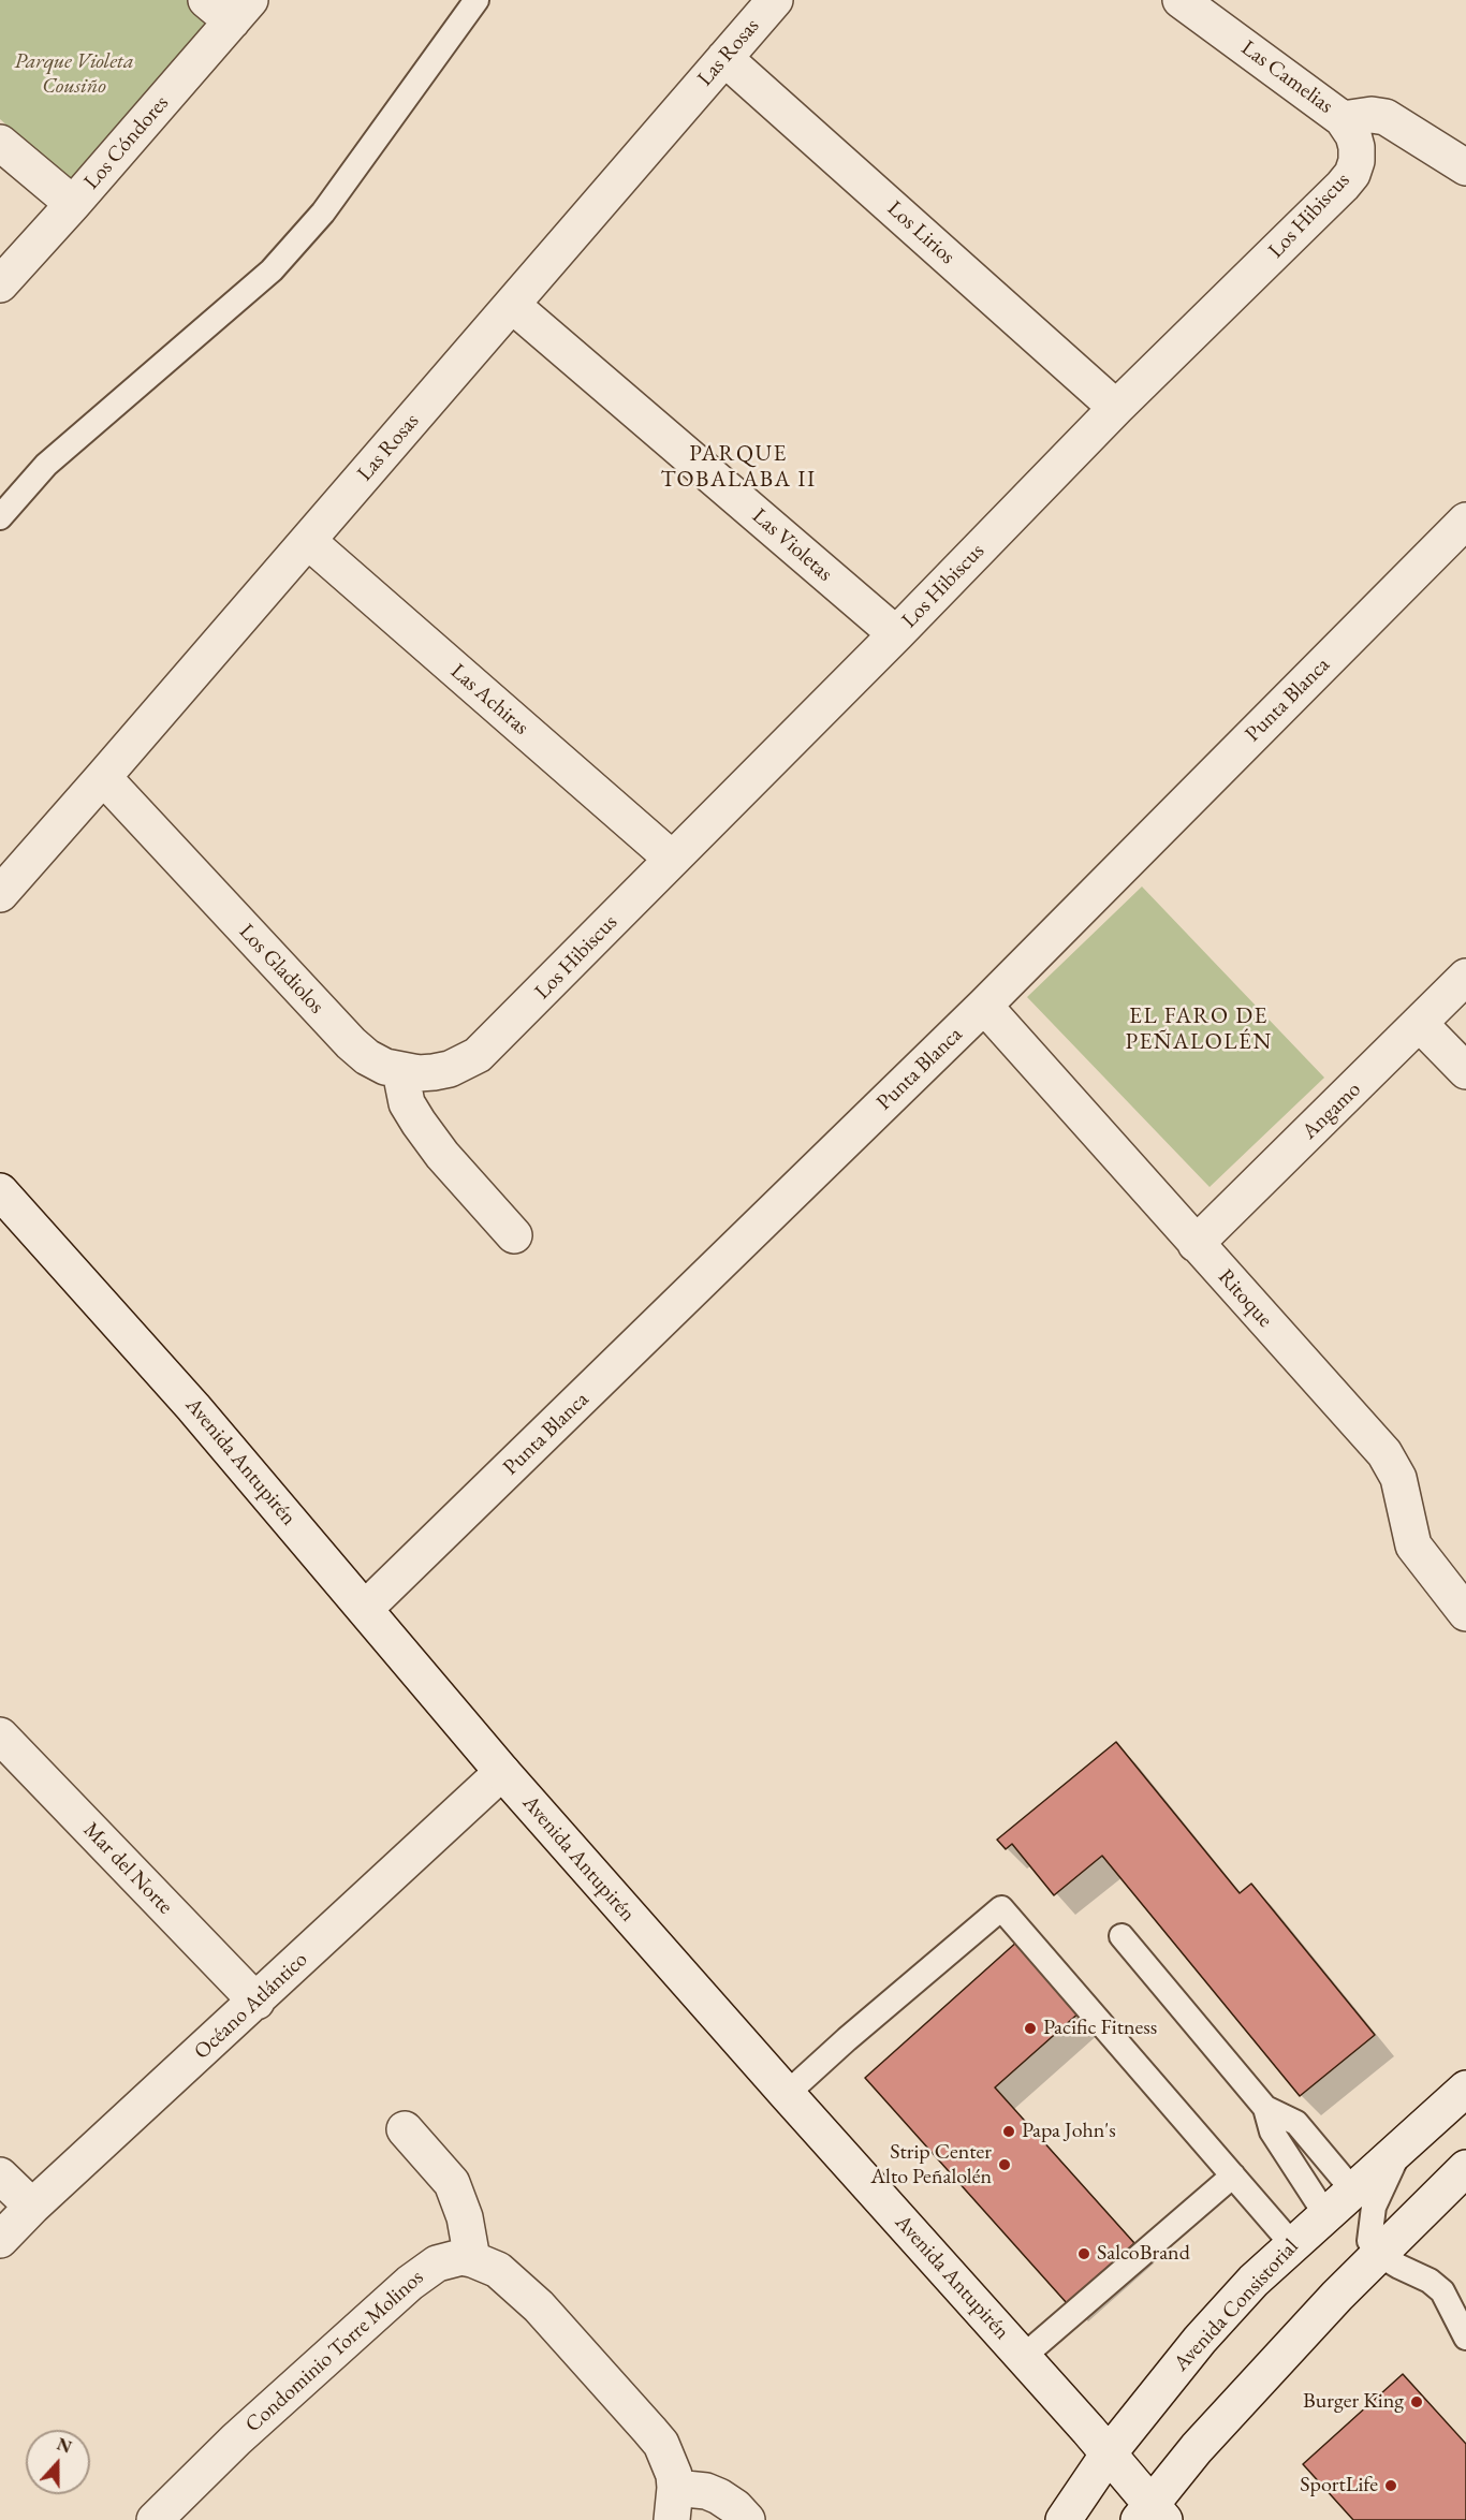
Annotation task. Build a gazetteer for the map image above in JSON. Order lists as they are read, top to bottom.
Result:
{
  "streets": {
    "street": [
      "Las Rosas",
      "Las Camelias",
      "Los Cóndores",
      "Los Hibiscus",
      "Los Lirios",
      "Las Violetas",
      "Las Achiras",
      "Punta Blanca",
      "Los Gladiolos",
      "Angamo",
      "Ritoque",
      "Avenida Antupirén",
      "Mar del Norte",
      "Océano Atlántico",
      "Avenida Consistorial",
      "Condominio Torre Molinos"
    ]
  },
  "crossings": [
    ["Las Rosas", "Los Lirios"],
    ["Las Rosas", "Las Violetas"],
    ["Las Rosas", "Las Achiras"],
    ["Las Rosas", "Los Gladiolos"],
    ["Las Camelias", "Los Hibiscus"],
    ["Los Hibiscus", "Los Lirios"],
    ["Los Hibiscus", "Las Violetas"],
    ["Los Hibiscus", "Las Achiras"],
    ["Los Hibiscus", "Los Gladiolos"],
    ["Punta Blanca", "Ritoque"],
    ["Punta Blanca", "Avenida Antupirén"],
    ["Angamo", "Ritoque"],
    ["Avenida Antupirén", "Océano Atlántico"],
    ["Avenida Antupirén", "Avenida Consistorial"],
    ["Mar del Norte", "Océano Atlántico"]
  ],
  "districts": ["PARQUE TOBALABA II", "EL FARO DE PEÑALOLÉN"],
  "parks": ["Parque Violeta Cousiño"],
  "places": [
    "Pacific Fitness",
    "Papa John's",
    "Strip Center Alto Peñalolén",
    "SalcoBrand",
    "Burger King",
    "SportLife"
  ],
  "north": "top"
}
